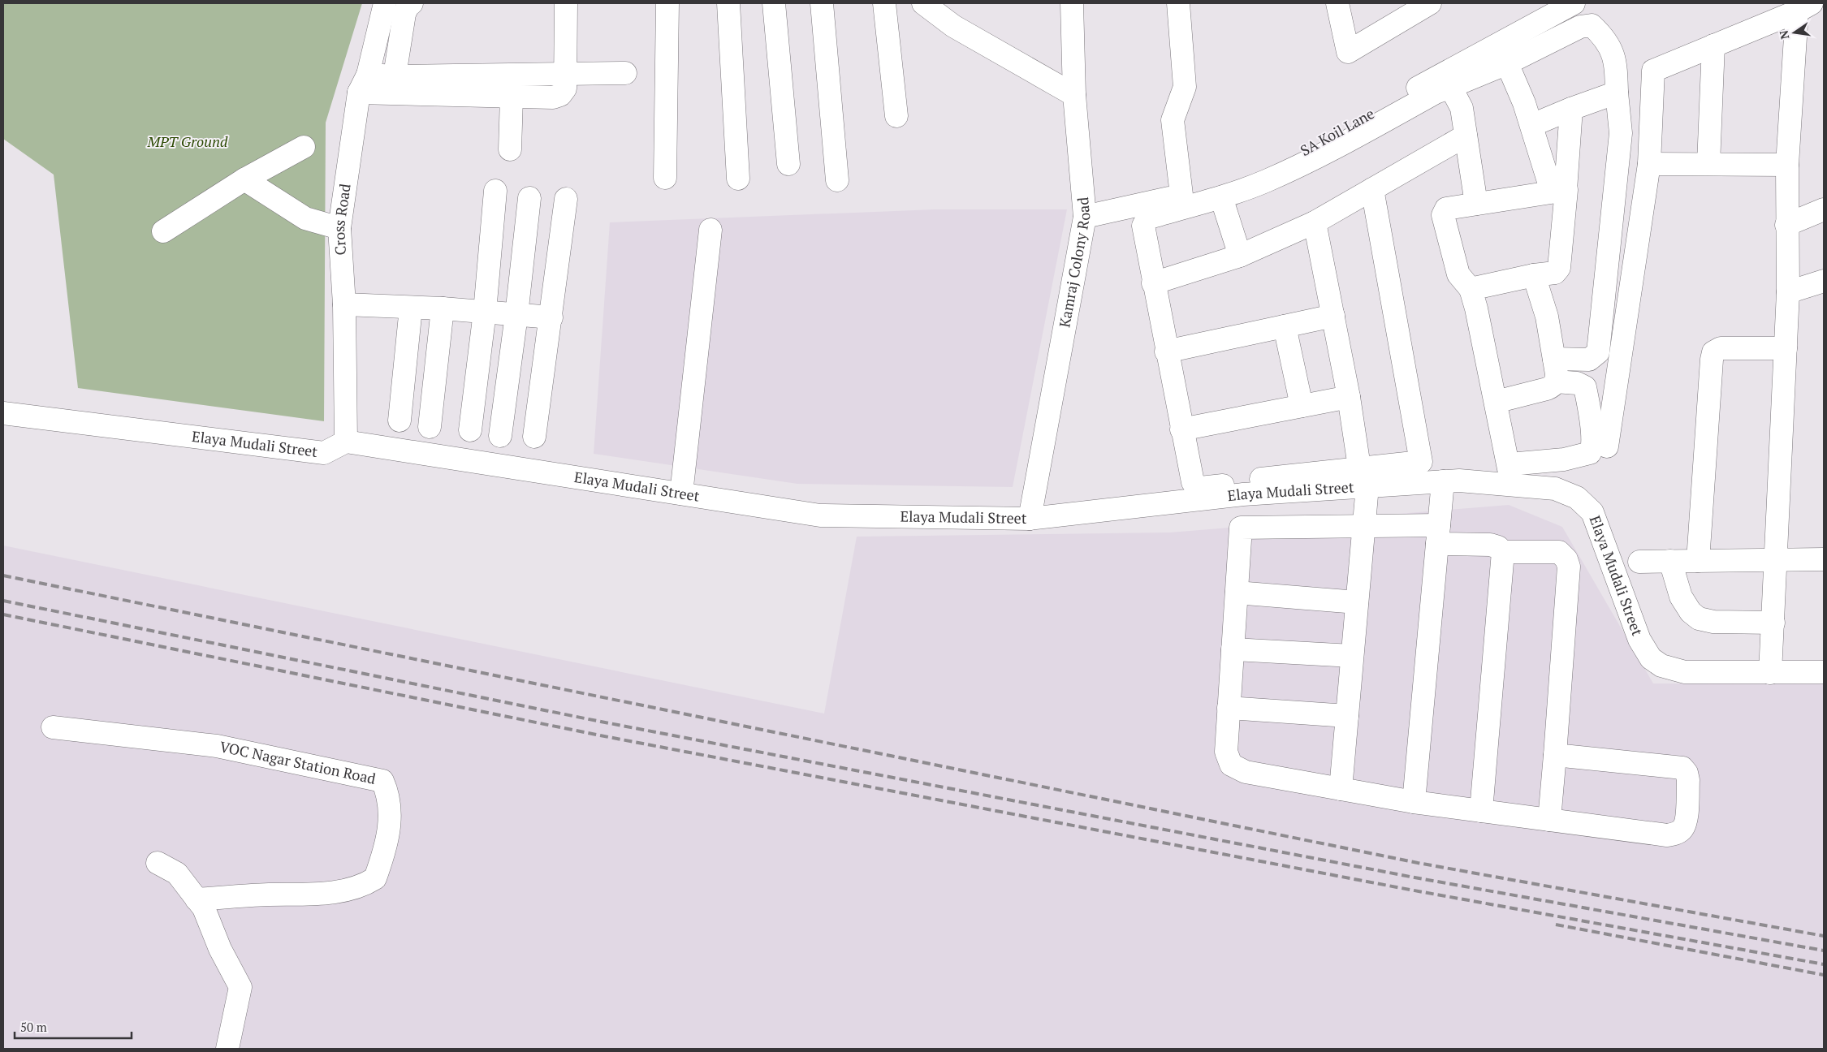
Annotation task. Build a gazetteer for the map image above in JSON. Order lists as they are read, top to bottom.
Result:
{
  "streets": {
    "street": [
      "SA Koil Lane",
      "Cross Road",
      "Kamraj Colony Road",
      "Elaya Mudali Street",
      "VOC Nagar Station Road"
    ]
  },
  "crossings": [
    ["SA Koil Lane", "Kamraj Colony Road"],
    ["Cross Road", "Elaya Mudali Street"],
    ["Kamraj Colony Road", "Elaya Mudali Street"]
  ],
  "parks": ["MPT Ground"],
  "scale_bar": "50 m",
  "north": "left"
}
